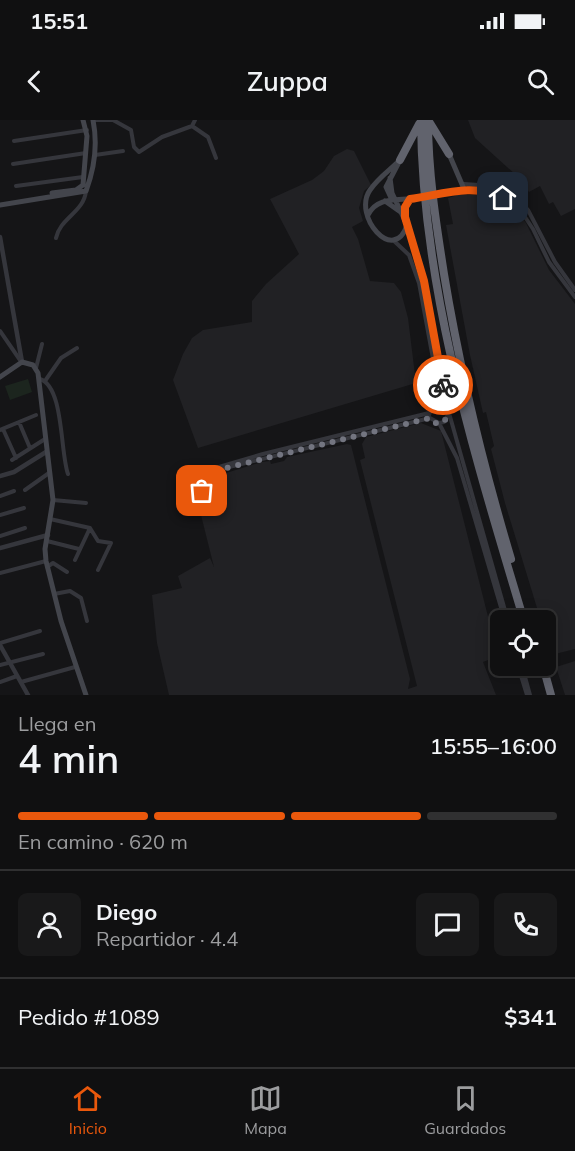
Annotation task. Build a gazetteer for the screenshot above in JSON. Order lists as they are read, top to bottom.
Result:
{
  "page": {
    "status": "15:51",
    "header": "Zuppa",
    "heading": ["4 min", "Llega en", "15:55–16:00"],
    "panel": [
      "Diego",
      "Repartidor · 4.4",
      "Pedido #1089",
      "$341"
    ],
    "bar": "En camino · 620 m",
    "tabs": ["Inicio", "Mapa", "Guardados"]
  }
}
